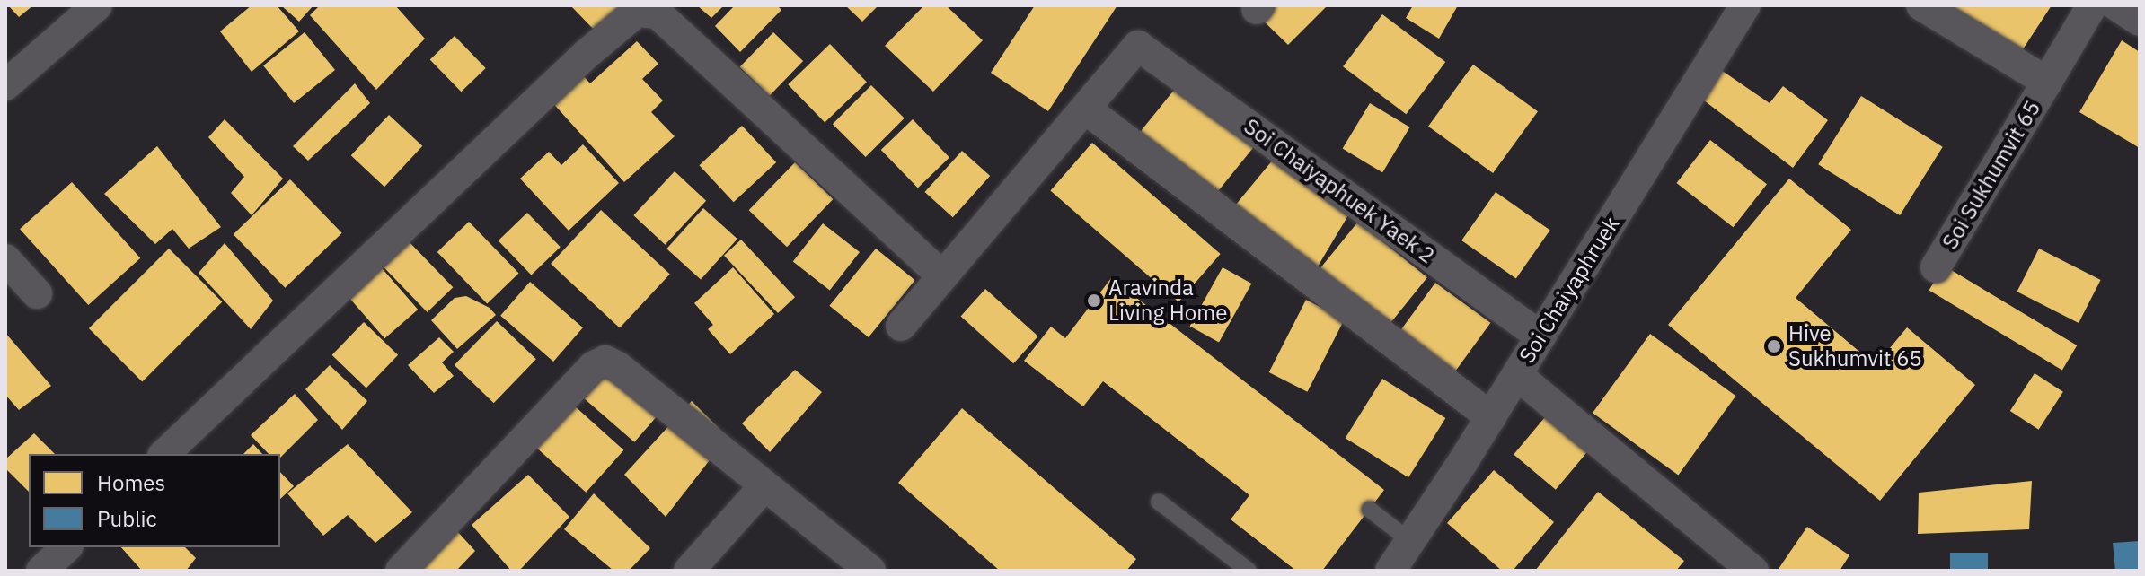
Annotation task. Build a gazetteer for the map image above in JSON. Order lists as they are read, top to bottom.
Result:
{
  "streets": {
    "street": ["Soi Sukhumvit 65", "Soi Chaiyaphuek Yaek 2", "Soi Chaiyaphruek"]
  },
  "crossings": [
    ["Soi Chaiyaphuek Yaek 2", "Soi Chaiyaphruek"]
  ],
  "places": ["Aravinda Living Home", "Hive Sukhumvit 65"],
  "legend": ["Homes", "Public"]
}
